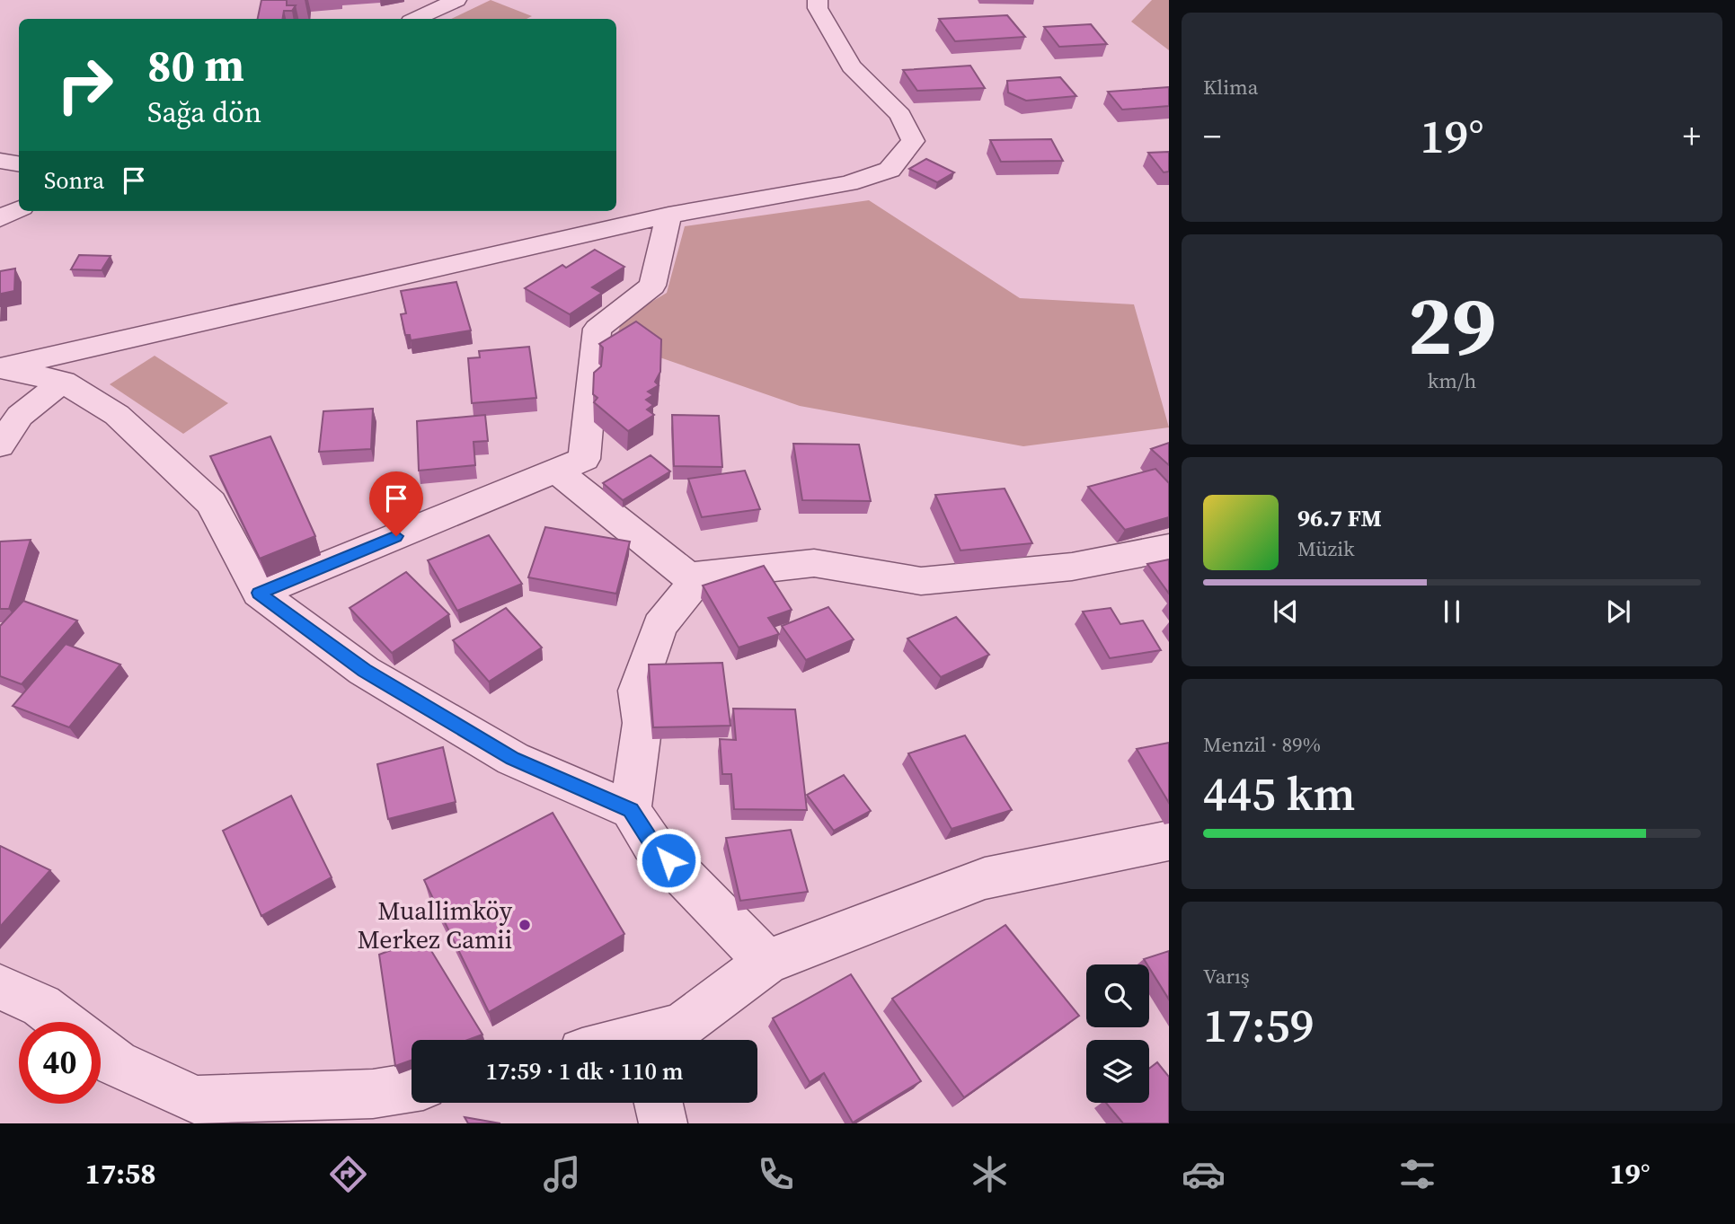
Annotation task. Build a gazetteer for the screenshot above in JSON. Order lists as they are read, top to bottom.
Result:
{
  "places": ["Muallimköy Merkez Camii"],
  "page": {
    "tile": [
      "Klima",
      ["29", "km/h"],
      ["Menzil · 89%", "445 km"],
      ["Varış", "17:59"]
    ],
    "turn": ["80 m", "Sağa dön"],
    "heat": ["−", "19°", "+"],
    "then": "Sonra",
    "song": ["96.7 FM", "Müzik"],
    "limit": "40",
    "trip": "17:59 · 1 dk · 110 m",
    "tabs": ["17:58", "19°"]
  }
}
